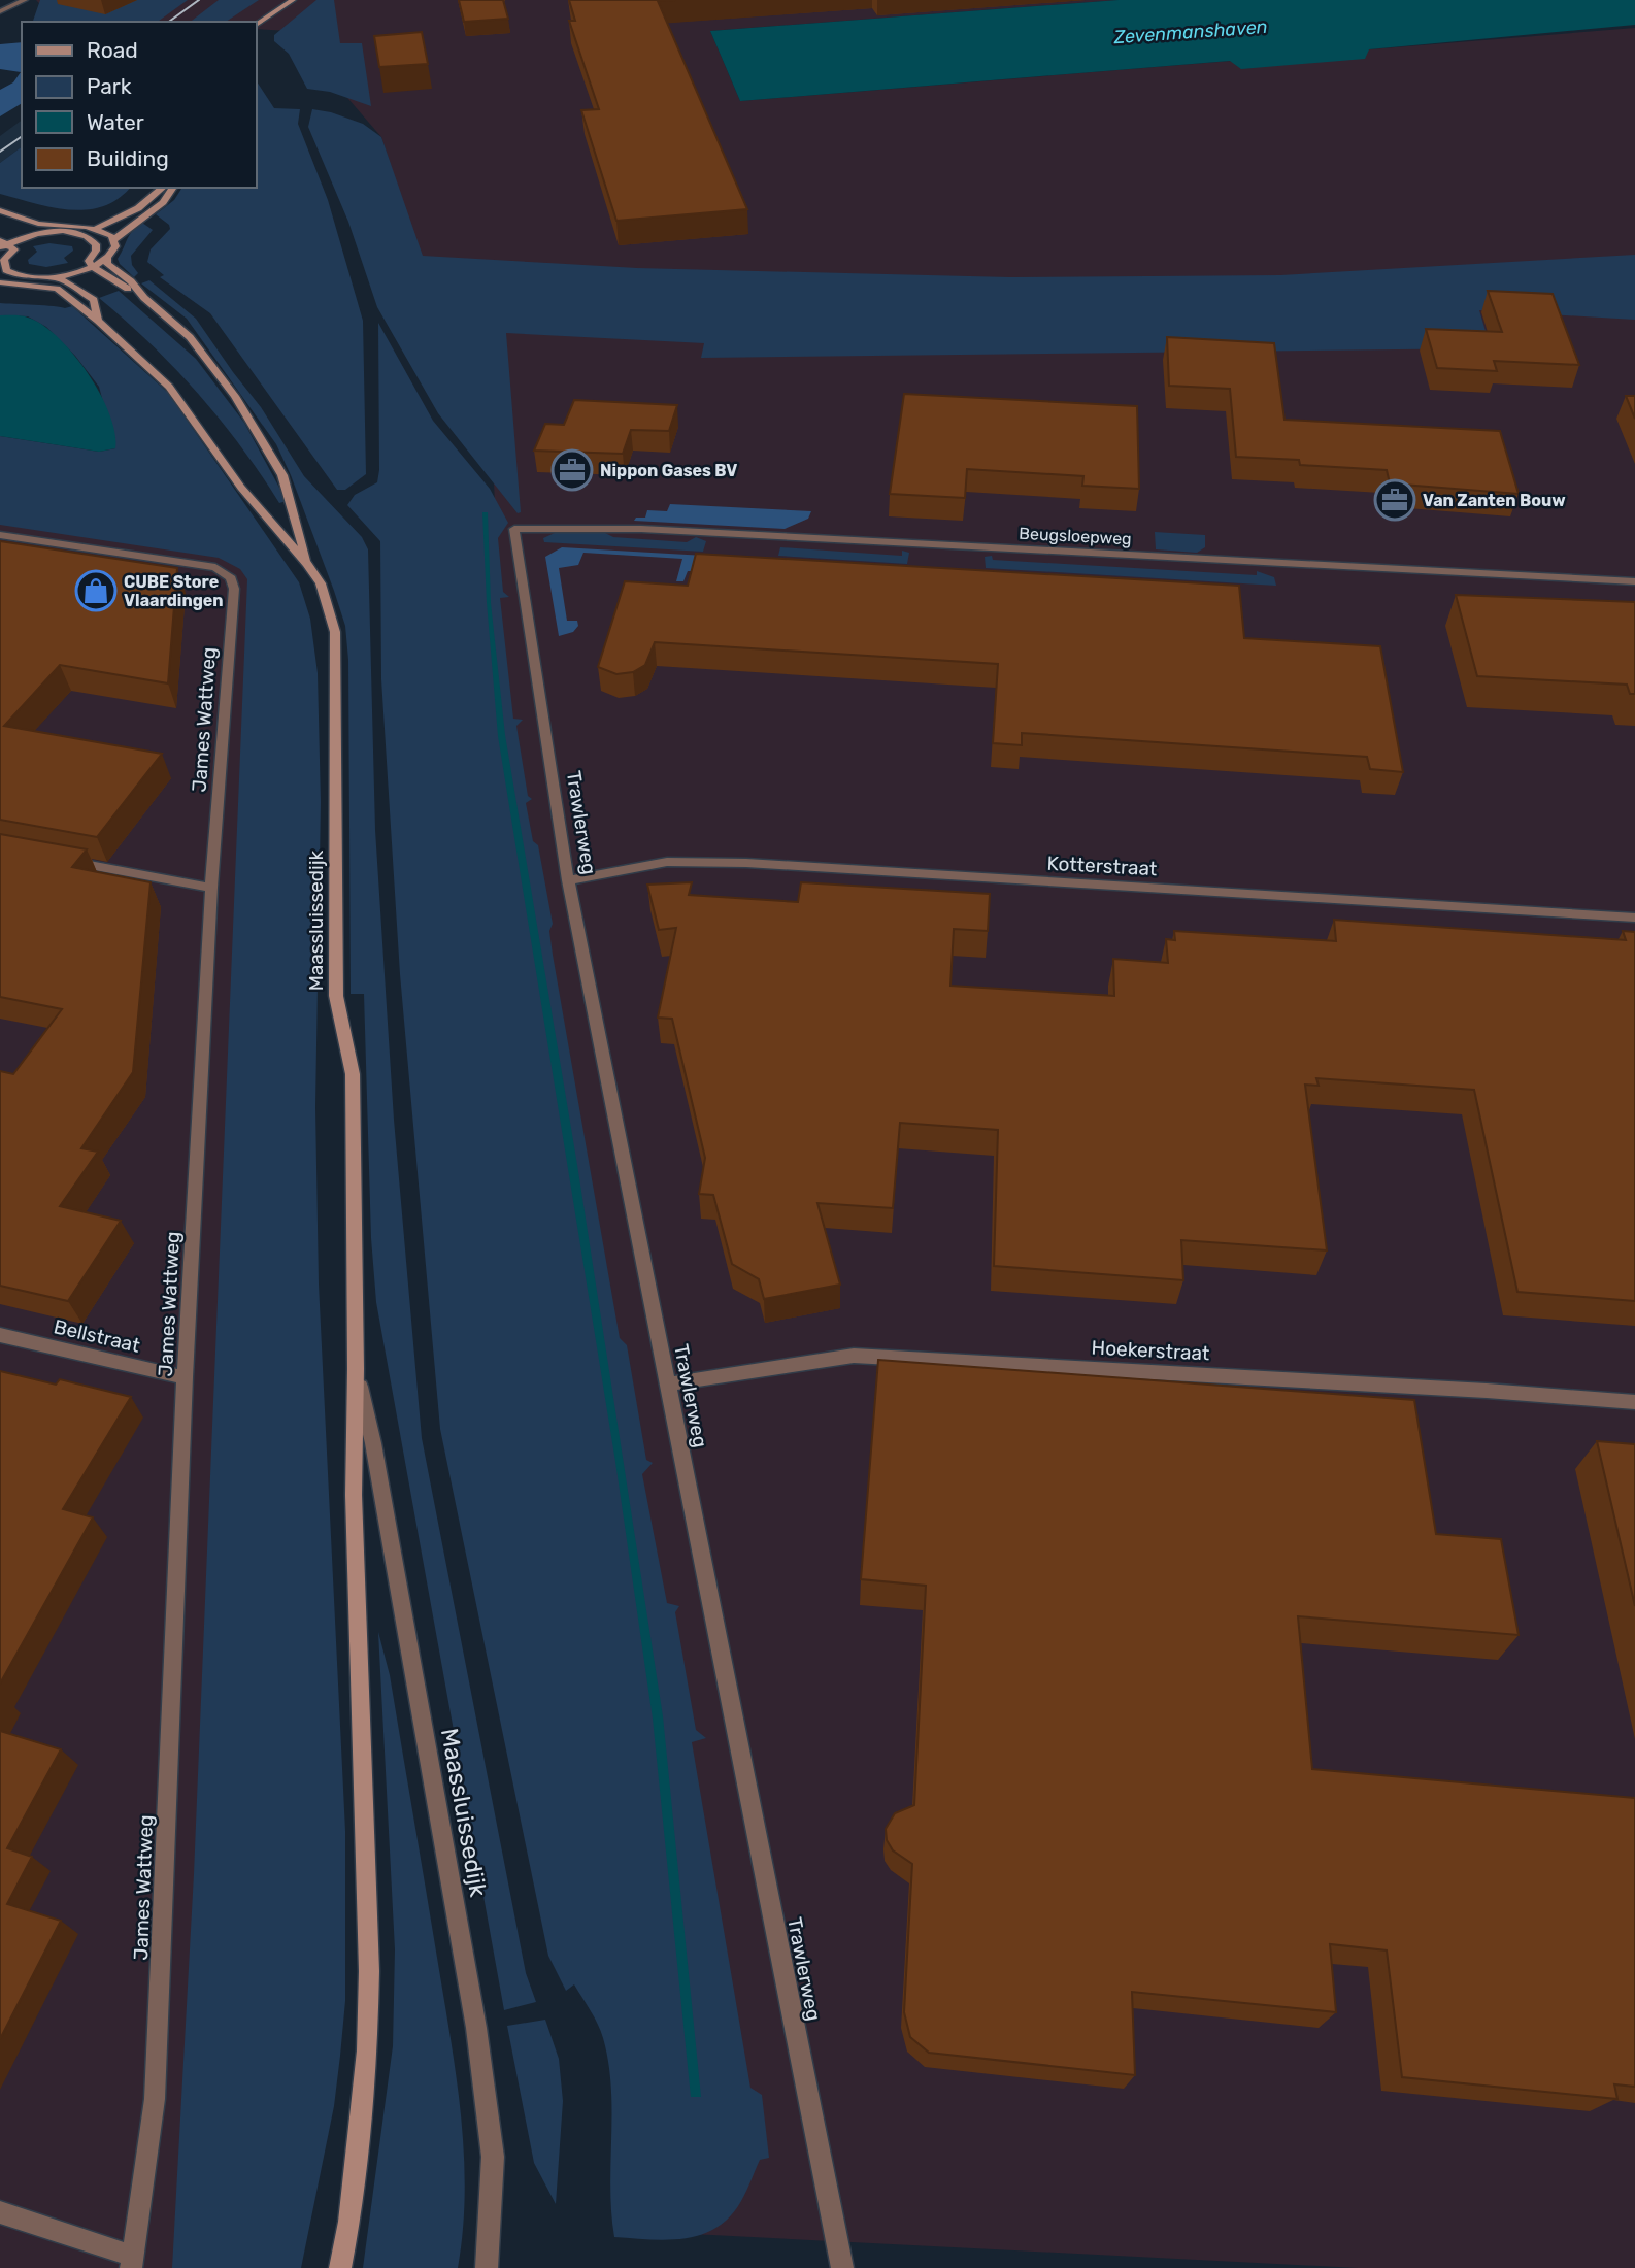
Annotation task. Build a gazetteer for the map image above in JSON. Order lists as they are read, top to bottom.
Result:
{
  "streets": {
    "street": [
      "Beugsloepweg",
      "James Wattweg",
      "Trawlerweg",
      "Kotterstraat",
      "Maassluissedijk",
      "Bellstraat",
      "Hoekerstraat"
    ]
  },
  "crossings": [
    ["Beugsloepweg", "Trawlerweg"],
    ["James Wattweg", "Bellstraat"],
    ["Trawlerweg", "Kotterstraat"],
    ["Trawlerweg", "Hoekerstraat"]
  ],
  "water": ["Zevenmanshaven"],
  "places": {
    "office": ["Nippon Gases BV", "Van Zanten Bouw"],
    "shop": ["CUBE Store Vlaardingen"]
  },
  "legend": [
    "Road",
    "Park",
    "Water",
    "Building"
  ]
}
